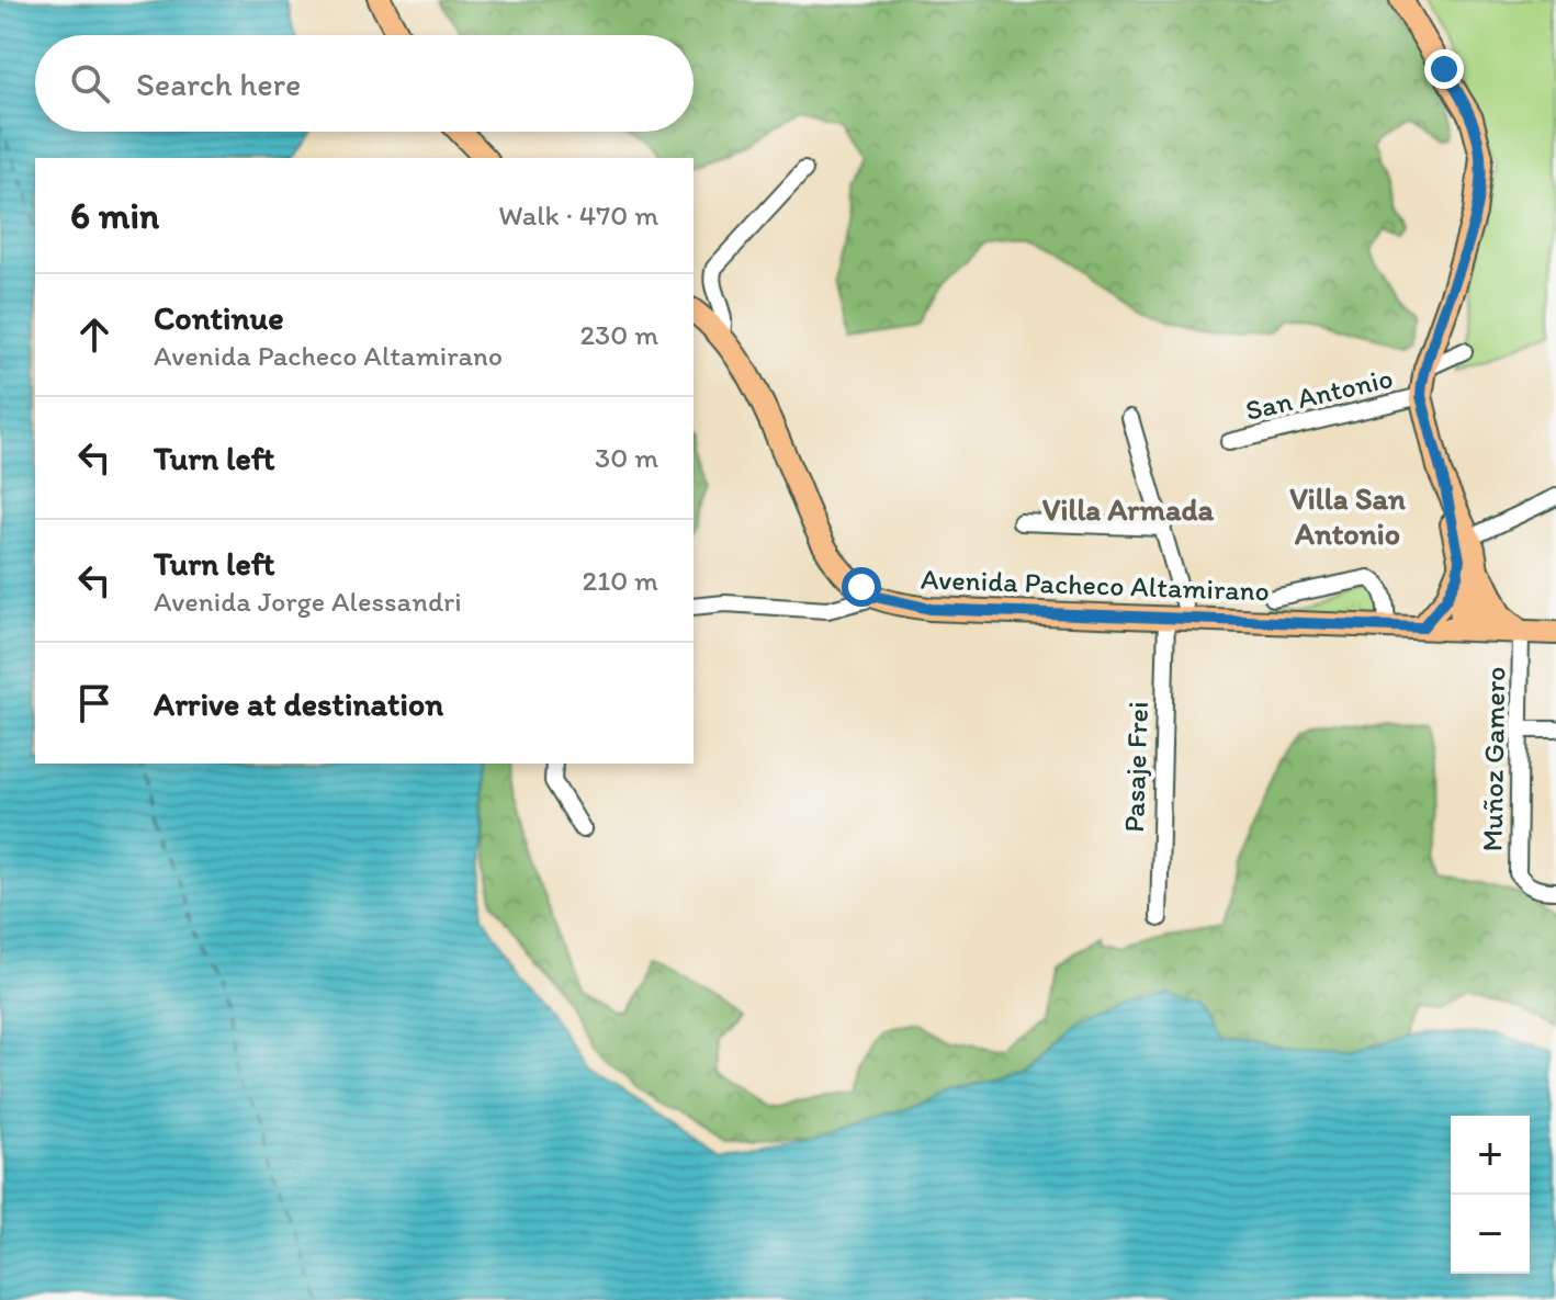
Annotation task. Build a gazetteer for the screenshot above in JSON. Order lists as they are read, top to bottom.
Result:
{
  "streets": {
    "main road": ["Avenida Pacheco Altamirano"],
    "street": ["San Antonio", "Muñoz Gamero", "Pasaje Frei"]
  },
  "crossings": [
    ["Avenida Pacheco Altamirano", "Muñoz Gamero"],
    ["Avenida Pacheco Altamirano", "Pasaje Frei"]
  ],
  "districts": ["Villa San Antonio", "Villa Armada"],
  "page": {
    "search": "Search here",
    "heading": ["6 min", "Walk · 470 m"],
    "list": [
      ["Continue", "Avenida Pacheco Altamirano", "230 m"],
      ["Turn left", "30 m"],
      ["Turn left", "Avenida Jorge Alessandri", "210 m"],
      "Arrive at destination"
    ],
    "map_buttons": ["+", "−"]
  }
}
